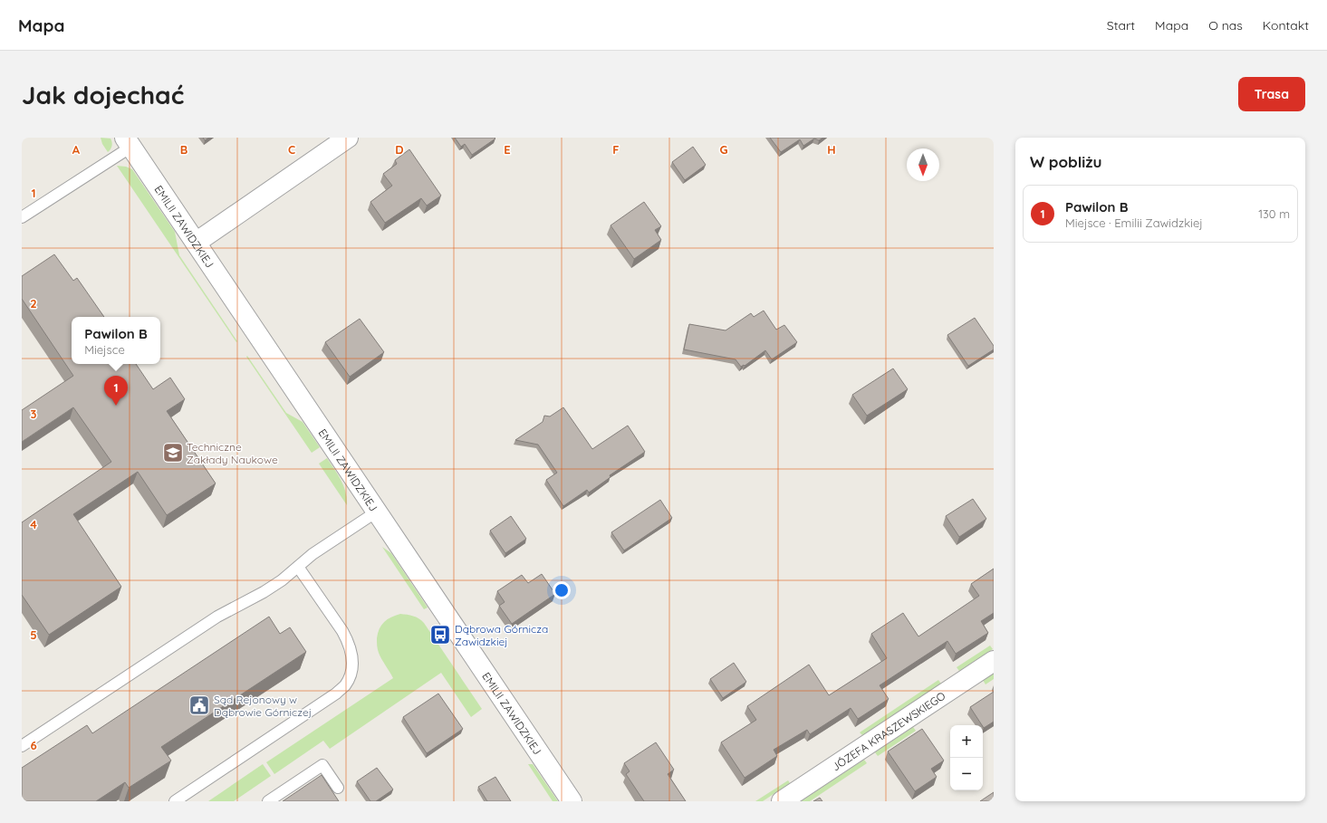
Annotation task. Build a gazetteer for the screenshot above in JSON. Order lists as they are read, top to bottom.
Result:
{
  "streets": {
    "street": ["EMILII ZAWIDZKIEJ", "JÓZEFA KRASZEWSKIEGO"]
  },
  "places": {
    "school or university": ["Techniczne Zakłady Naukowe"],
    "bus stop": ["Dąbrowa Górnicza Zawidzkiej"],
    "public building": ["Sąd Rejonowy w Dąbrowie Górniczej"]
  },
  "north": "bottom",
  "page": {
    "header": "Mapa",
    "nav": [
      "Start",
      "Mapa",
      "O nas",
      "Kontakt"
    ],
    "buttons": "Trasa",
    "title": "Jak dojechać",
    "heading": "W pobliżu",
    "list": [
      {
        "mark": "1",
        "name": "Pawilon B",
        "note": "Miejsce · Emilii Zawidzkiej",
        "value": "130 m"
      }
    ],
    "popup": ["Pawilon B", "Miejsce"],
    "pins": "1",
    "map_buttons": ["+", "−"]
  },
  "grid": {
    "columns": [
      "A",
      "B",
      "C",
      "D",
      "E",
      "F",
      "G",
      "H"
    ],
    "rows": [
      "1",
      "2",
      "3",
      "4",
      "5",
      "6"
    ]
  }
}
